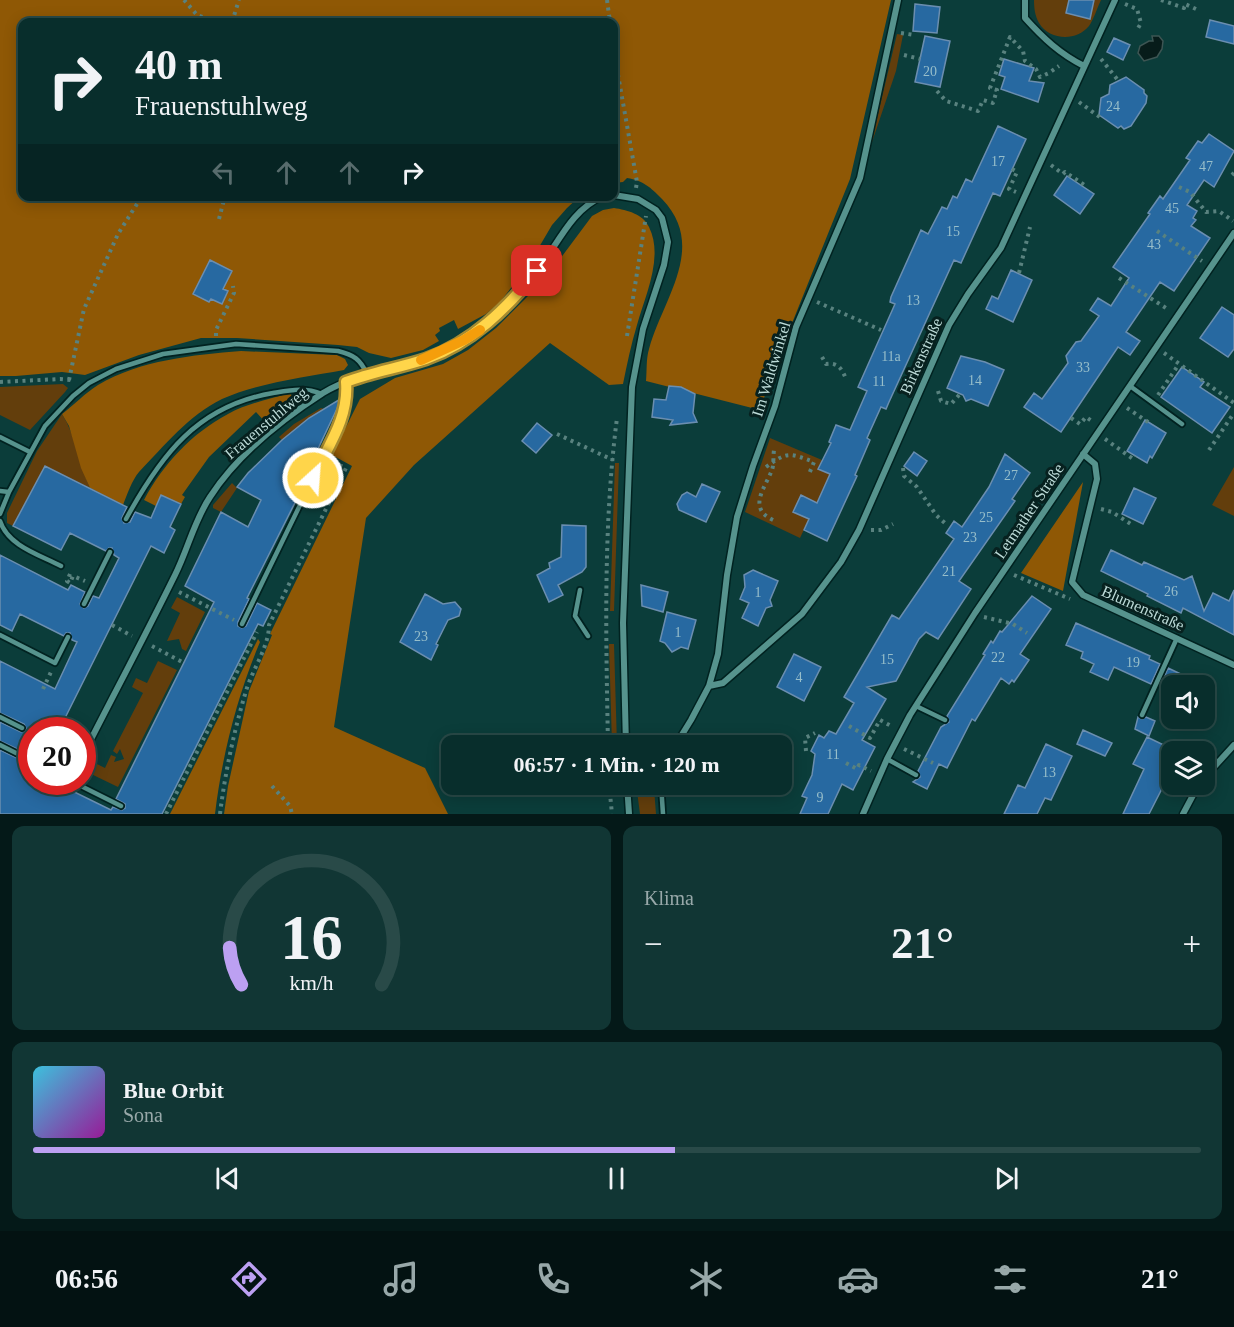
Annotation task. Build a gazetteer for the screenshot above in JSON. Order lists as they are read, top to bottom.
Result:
{
  "streets": {
    "street": [
      "Birkenstraße",
      "Im Waldwinkel",
      "Frauenstuhlweg",
      "Letmather Straße",
      "Blumenstraße"
    ]
  },
  "crossings": [
    ["Birkenstraße", "Im Waldwinkel"],
    ["Letmather Straße", "Blumenstraße"]
  ],
  "house_numbers": [
    "20",
    "24",
    "17",
    "47",
    "45",
    "15",
    "43",
    "13",
    "11a",
    "33",
    "14",
    "11",
    "27",
    "25",
    "23",
    "21",
    "26",
    "1",
    "1",
    "23",
    "22",
    "15",
    "19",
    "4",
    "11",
    "13",
    "9"
  ],
  "page": {
    "turn": ["40 m", "Frauenstuhlweg"],
    "limit": "20",
    "trip": "06:57 · 1 Min. · 120 m",
    "tile": "Klima",
    "heat": ["−", "21°", "+"],
    "song": ["Blue Orbit", "Sona"],
    "tabs": ["06:56", "21°"],
    "gauge": ["16", "km/h"]
  }
}
